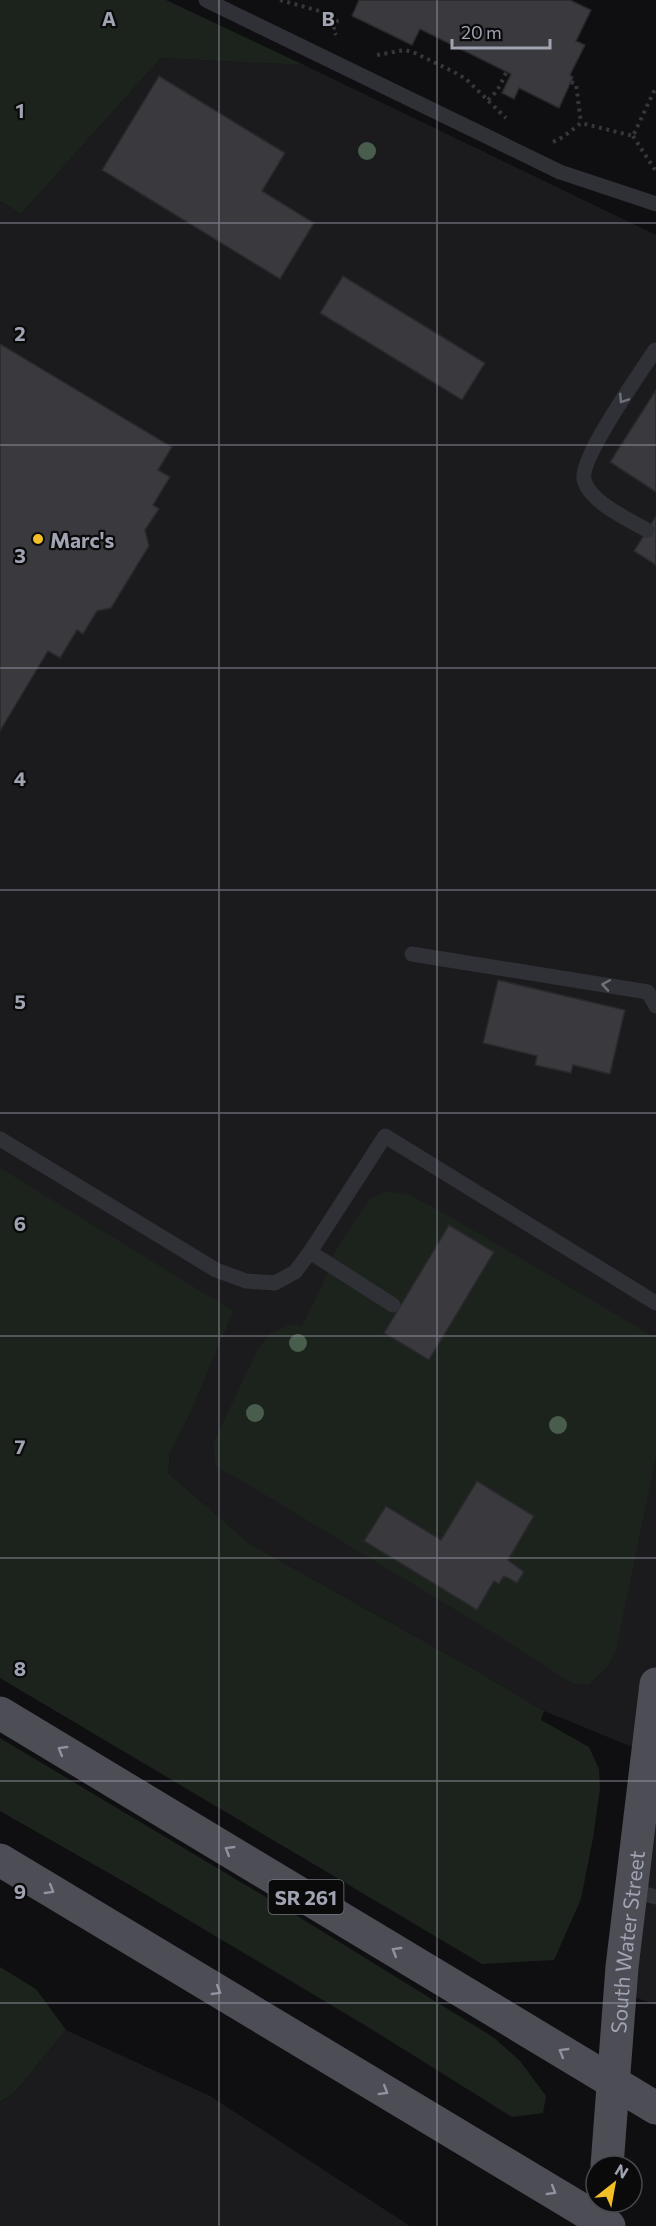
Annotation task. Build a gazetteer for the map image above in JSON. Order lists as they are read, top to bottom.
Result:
{
  "streets": {
    "main road": ["SR 261", "South Water Street"]
  },
  "crossings": [
    ["SR 261", "South Water Street"]
  ],
  "places": ["Marc's"],
  "scale_bar": "20 m",
  "north": "top right",
  "grid": {
    "columns": ["A", "B"],
    "rows": [
      "1",
      "2",
      "3",
      "4",
      "5",
      "6",
      "7",
      "8",
      "9"
    ]
  }
}
